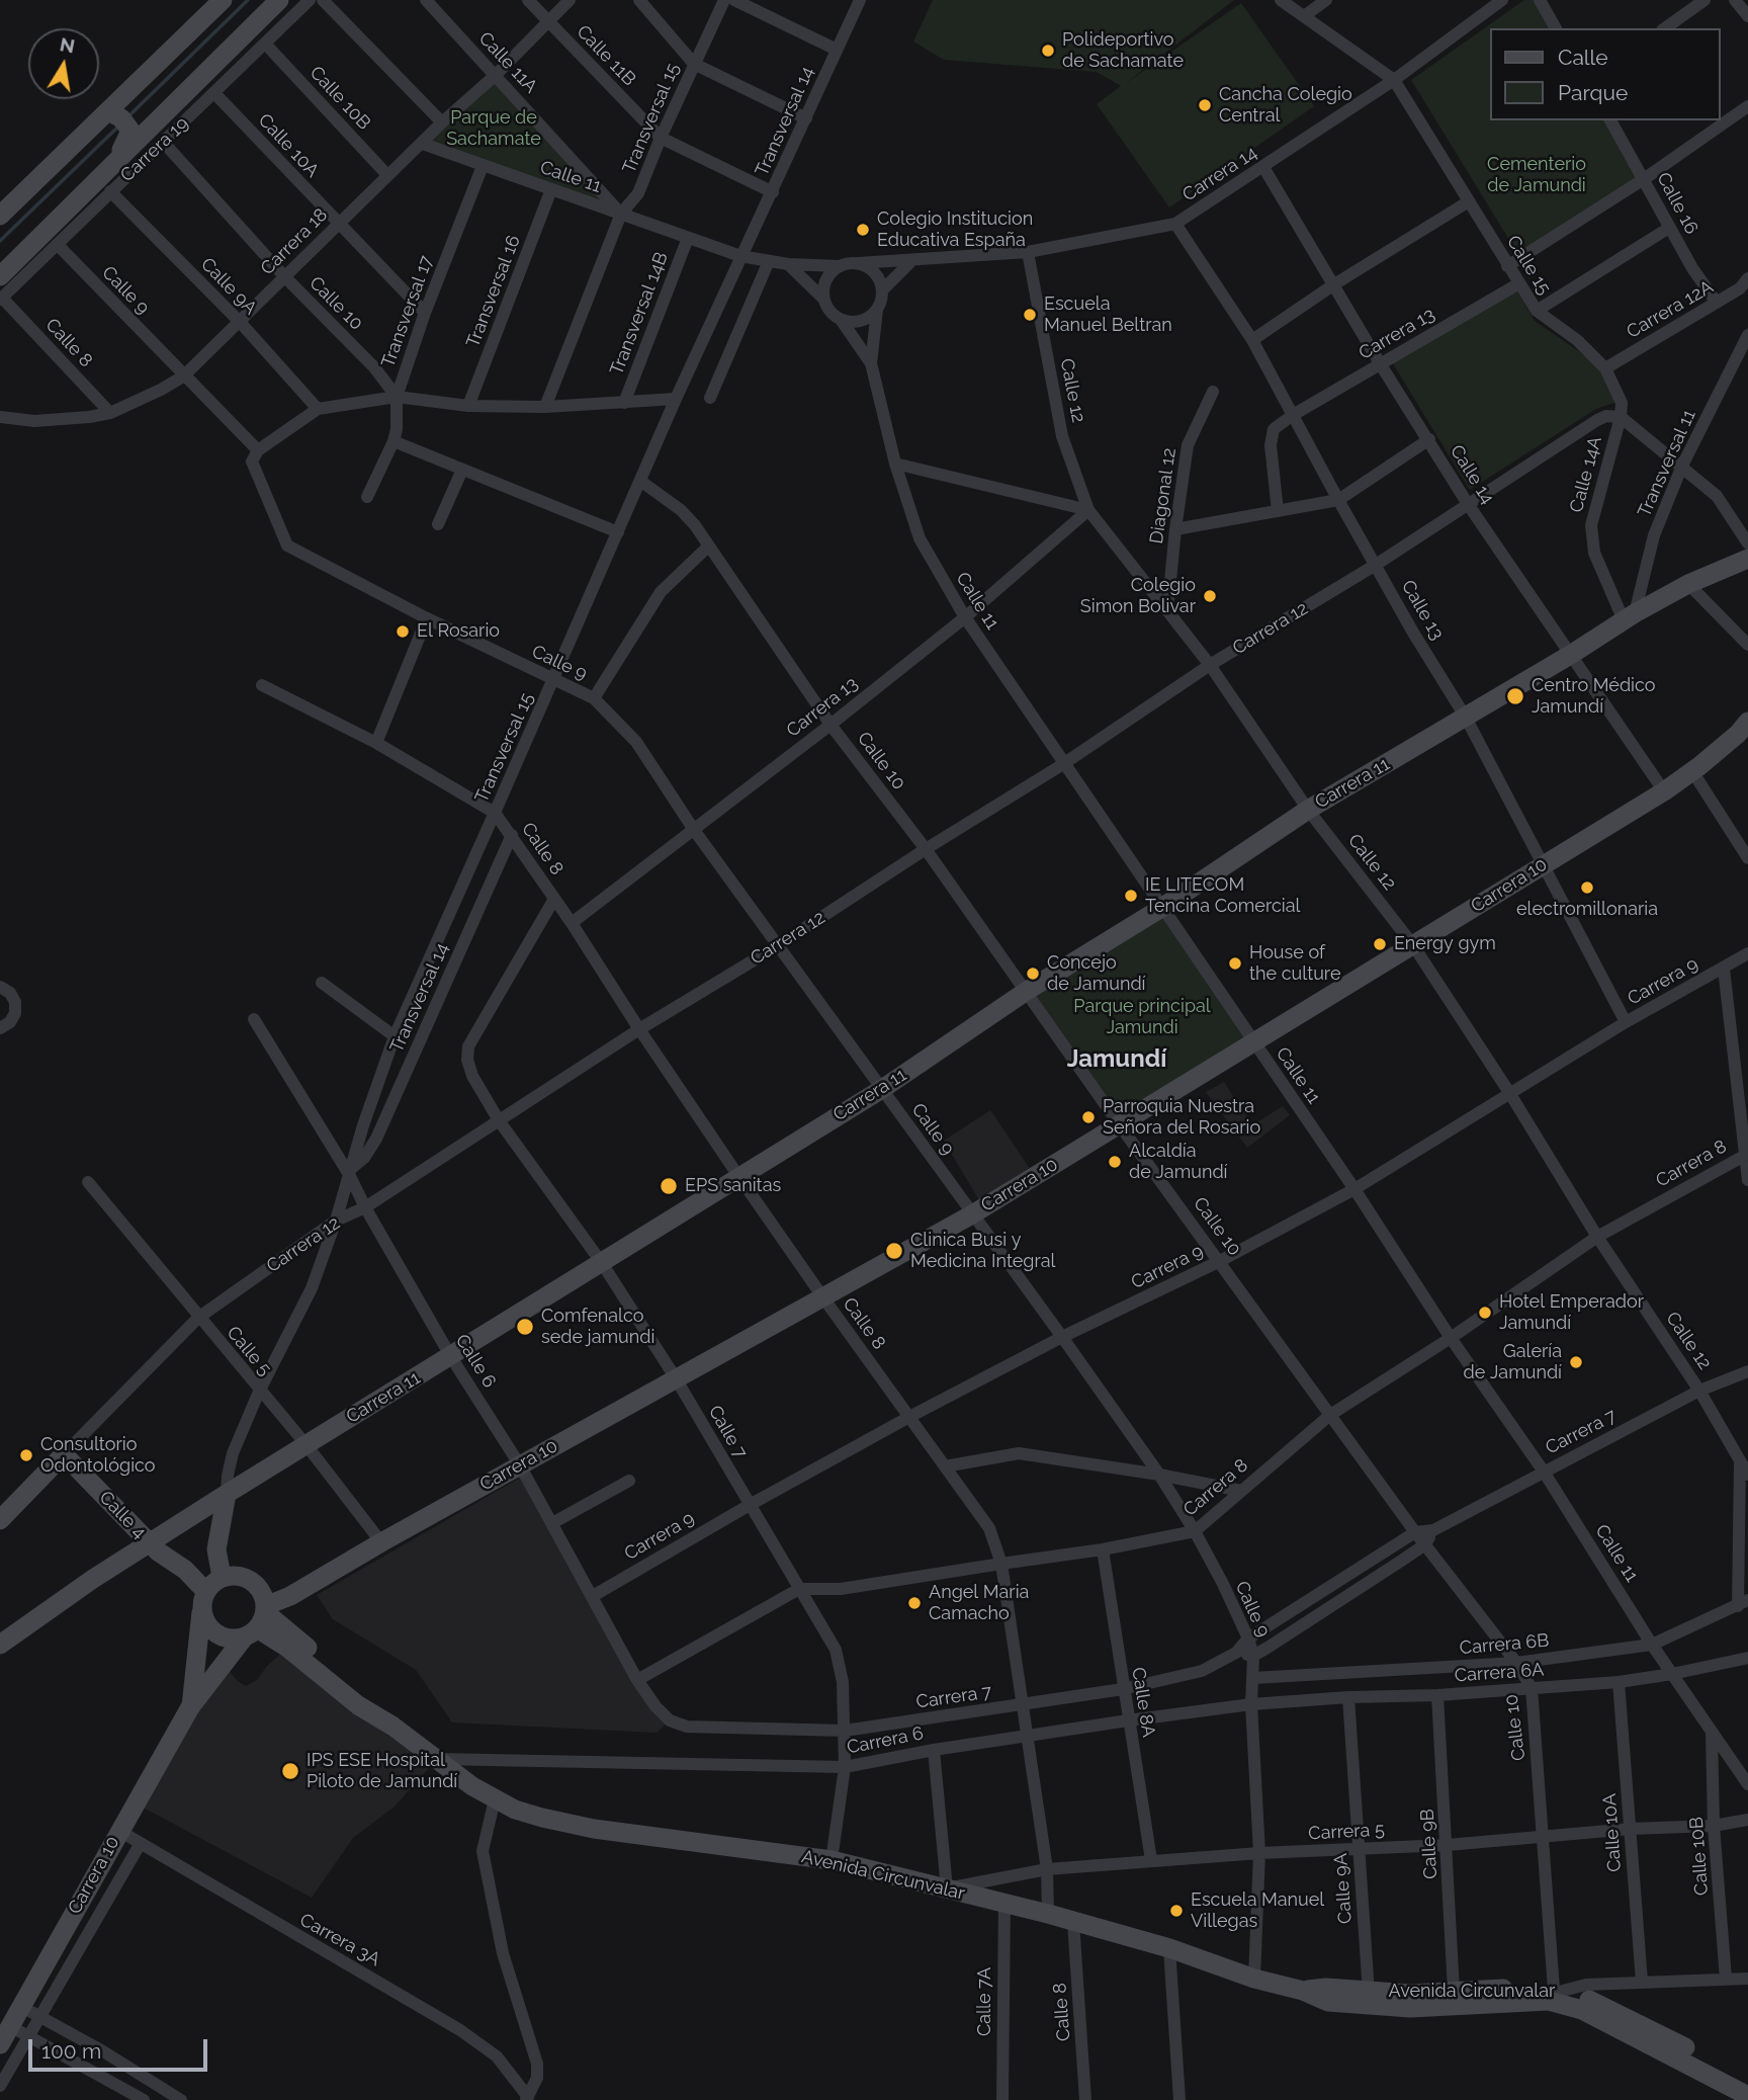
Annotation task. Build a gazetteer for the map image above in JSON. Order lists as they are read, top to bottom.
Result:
{
  "streets": {
    "main road": [
      "Carrera 19",
      "Carrera 12",
      "Carrera 11",
      "Carrera 10",
      "Calle 4",
      "Avenida Circunvalar"
    ],
    "street": [
      "Calle 11B",
      "Calle 11A",
      "Calle 10B",
      "Transversal 15",
      "Transversal 14",
      "Calle 10A",
      "Carrera 14",
      "Calle 11",
      "Calle 16",
      "Carrera 18",
      "Calle 15",
      "Calle 9A",
      "Calle 9",
      "Transversal 16",
      "Calle 10",
      "Carrera 12A",
      "Transversal 17",
      "Transversal 14B",
      "Carrera 13",
      "Calle 8",
      "Calle 12",
      "Transversal 11",
      "Calle 14",
      "Calle 14A",
      "Diagonal 12",
      "Calle 13",
      "Carrera 9",
      "Carrera 8",
      "Calle 5",
      "Calle 6",
      "Calle 7",
      "Carrera 7",
      "Carrera 6B",
      "Carrera 6A",
      "Calle 8A",
      "Carrera 6",
      "Carrera 5",
      "Calle 9B",
      "Carrera 3A",
      "Calle 7A"
    ]
  },
  "crossings": [
    ["Calle 11B", "Transversal 15"],
    ["Calle 11B", "Transversal 14"],
    ["Calle 11B", "Carrera 18"],
    ["Calle 11A", "Transversal 15"],
    ["Calle 11A", "Calle 11"],
    ["Calle 11A", "Carrera 18"],
    ["Calle 10B", "Carrera 19"],
    ["Calle 10B", "Calle 11"],
    ["Calle 10B", "Carrera 18"],
    ["Calle 10B", "Carrera 5"],
    ["Transversal 15", "Transversal 14"],
    ["Transversal 15", "Calle 11"],
    ["Transversal 15", "Calle 9"],
    ["Transversal 15", "Calle 10"],
    ["Transversal 15", "Calle 8"],
    ["Transversal 15", "Carrera 12"],
    ["Transversal 15", "Calle 6"],
    ["Transversal 14", "Calle 11"],
    ["Transversal 14", "Calle 8"],
    ["Transversal 14", "Calle 6"],
    ["Calle 10A", "Carrera 19"],
    ["Calle 10A", "Carrera 18"],
    ["Calle 10A", "Transversal 17"],
    ["Calle 10A", "Carrera 6A"],
    ["Calle 10A", "Carrera 5"],
    ["Carrera 19", "Calle 9A"],
    ["Carrera 19", "Calle 9"],
    ["Carrera 19", "Calle 10"],
    ["Carrera 19", "Calle 8"],
    ["Carrera 14", "Calle 11"],
    ["Carrera 14", "Calle 15"],
    ["Carrera 14", "Calle 12"],
    ["Carrera 14", "Calle 14"],
    ["Carrera 14", "Calle 13"],
    ["Calle 11", "Carrera 18"],
    ["Calle 11", "Transversal 16"],
    ["Calle 11", "Transversal 17"],
    ["Calle 11", "Transversal 14B"],
    ["Calle 11", "Carrera 13"],
    ["Calle 11", "Carrera 12"],
    ["Calle 11", "Carrera 11"],
    ["Calle 11", "Carrera 10"],
    ["Calle 11", "Carrera 9"],
    ["Calle 11", "Carrera 8"],
    ["Calle 11", "Carrera 7"],
    ["Calle 11", "Carrera 6B"],
    ["Calle 11", "Carrera 6A"],
    ["Calle 16", "Carrera 12A"],
    ["Carrera 18", "Calle 9A"],
    ["Carrera 18", "Calle 9"],
    ["Carrera 18", "Calle 10"],
    ["Carrera 18", "Calle 8"],
    ["Calle 15", "Carrera 12A"],
    ["Calle 15", "Carrera 13"],
    ["Calle 15", "Calle 14A"],
    ["Calle 15", "Carrera 12"],
    ["Calle 9A", "Transversal 17"],
    ["Calle 9A", "Carrera 6A"],
    ["Calle 9A", "Carrera 5"],
    ["Calle 9A", "Avenida Circunvalar"],
    ["Calle 9", "Transversal 17"],
    ["Calle 9", "Carrera 13"],
    ["Calle 9", "Carrera 12"],
    ["Calle 9", "Carrera 11"],
    ["Calle 9", "Carrera 10"],
    ["Calle 9", "Carrera 9"],
    ["Calle 9", "Carrera 8"],
    ["Calle 9", "Carrera 7"],
    ["Calle 9", "Carrera 6B"],
    ["Calle 9", "Carrera 6A"],
    ["Calle 9", "Carrera 6"],
    ["Calle 9", "Carrera 5"],
    ["Calle 9", "Avenida Circunvalar"],
    ["Calle 10", "Transversal 17"],
    ["Calle 10", "Carrera 13"],
    ["Calle 10", "Carrera 12"],
    ["Calle 10", "Carrera 11"],
    ["Calle 10", "Carrera 10"],
    ["Calle 10", "Carrera 9"],
    ["Calle 10", "Carrera 8"],
    ["Calle 10", "Carrera 7"],
    ["Calle 10", "Carrera 6B"],
    ["Calle 10", "Carrera 6A"],
    ["Calle 10", "Carrera 5"],
    ["Calle 10", "Avenida Circunvalar"],
    ["Carrera 13", "Calle 8"],
    ["Carrera 13", "Calle 12"],
    ["Carrera 13", "Calle 14"],
    ["Carrera 13", "Calle 13"],
    ["Calle 8", "Carrera 12"],
    ["Calle 8", "Carrera 11"],
    ["Calle 8", "Carrera 10"],
    ["Calle 8", "Carrera 9"],
    ["Calle 8", "Carrera 8"],
    ["Calle 8", "Calle 7"],
    ["Calle 8", "Carrera 7"],
    ["Calle 8", "Carrera 6"],
    ["Calle 8", "Carrera 5"],
    ["Calle 8", "Avenida Circunvalar"],
    ["Calle 12", "Diagonal 12"],
    ["Calle 12", "Carrera 12"],
    ["Calle 12", "Carrera 11"],
    ["Calle 12", "Carrera 10"],
    ["Calle 12", "Carrera 9"],
    ["Calle 12", "Carrera 8"],
    ["Calle 12", "Carrera 7"],
    ["Transversal 11", "Calle 14A"],
    ["Transversal 11", "Carrera 11"],
    ["Calle 14", "Carrera 12"],
    ["Calle 14", "Carrera 11"],
    ["Calle 14", "Carrera 10"],
    ["Calle 14A", "Carrera 12"],
    ["Calle 14A", "Carrera 11"],
    ["Calle 13", "Carrera 12"],
    ["Calle 13", "Carrera 11"],
    ["Calle 13", "Carrera 10"],
    ["Calle 13", "Carrera 9"],
    ["Carrera 12", "Calle 5"],
    ["Carrera 12", "Calle 6"],
    ["Carrera 12", "Calle 7"],
    ["Carrera 12", "Calle 4"],
    ["Carrera 11", "Calle 5"],
    ["Carrera 11", "Calle 6"],
    ["Carrera 11", "Calle 7"],
    ["Carrera 11", "Calle 4"],
    ["Carrera 10", "Calle 5"],
    ["Carrera 10", "Calle 6"],
    ["Carrera 10", "Calle 7"],
    ["Carrera 10", "Calle 4"],
    ["Carrera 10", "Avenida Circunvalar"],
    ["Carrera 10", "Carrera 3A"],
    ["Carrera 9", "Calle 6"],
    ["Carrera 9", "Calle 7"],
    ["Carrera 8", "Calle 6"],
    ["Carrera 8", "Calle 7"],
    ["Carrera 8", "Calle 8A"],
    ["Calle 6", "Carrera 7"],
    ["Calle 7", "Carrera 7"],
    ["Calle 7", "Carrera 6"],
    ["Calle 7", "Avenida Circunvalar"],
    ["Carrera 7", "Calle 8A"],
    ["Calle 4", "Avenida Circunvalar"],
    ["Carrera 6A", "Carrera 6"],
    ["Carrera 6A", "Calle 9B"],
    ["Calle 8A", "Carrera 6"],
    ["Calle 8A", "Carrera 5"],
    ["Carrera 6", "Avenida Circunvalar"],
    ["Carrera 5", "Calle 9B"],
    ["Carrera 5", "Avenida Circunvalar"],
    ["Calle 9B", "Avenida Circunvalar"],
    ["Avenida Circunvalar", "Calle 7A"]
  ],
  "districts": ["Jamundí"],
  "parks": ["Parque de Sachamate", "Cementerio de Jamundi", "Parque principal Jamundi"],
  "places": [
    "Polideportivo de Sachamate",
    "Cancha Colegio Central",
    "Colegio Institucion Educativa España",
    "Escuela Manuel Beltran",
    "Colegio Simon Bolivar",
    "El Rosario",
    "Centro Médico Jamundí",
    "electromillonaria",
    "IE LITECOM Tencina Comercial",
    "Energy gym",
    "House of the culture",
    "Concejo de Jamundí",
    "Parroquia Nuestra Señora del Rosario",
    "Alcaldía de Jamundí",
    "EPS sanitas",
    "Clinica Busi y Medicina Integral",
    "Hotel Emperador Jamundí",
    "Comfenalco sede jamundi",
    "Galería de Jamundí",
    "Consultorio Odontológico",
    "Angel Maria Camacho",
    "IPS ESE Hospital Piloto de Jamundí",
    "Escuela Manuel Villegas"
  ],
  "legend": ["Calle", "Parque"],
  "scale_bar": "100 m",
  "north": "top"
}
